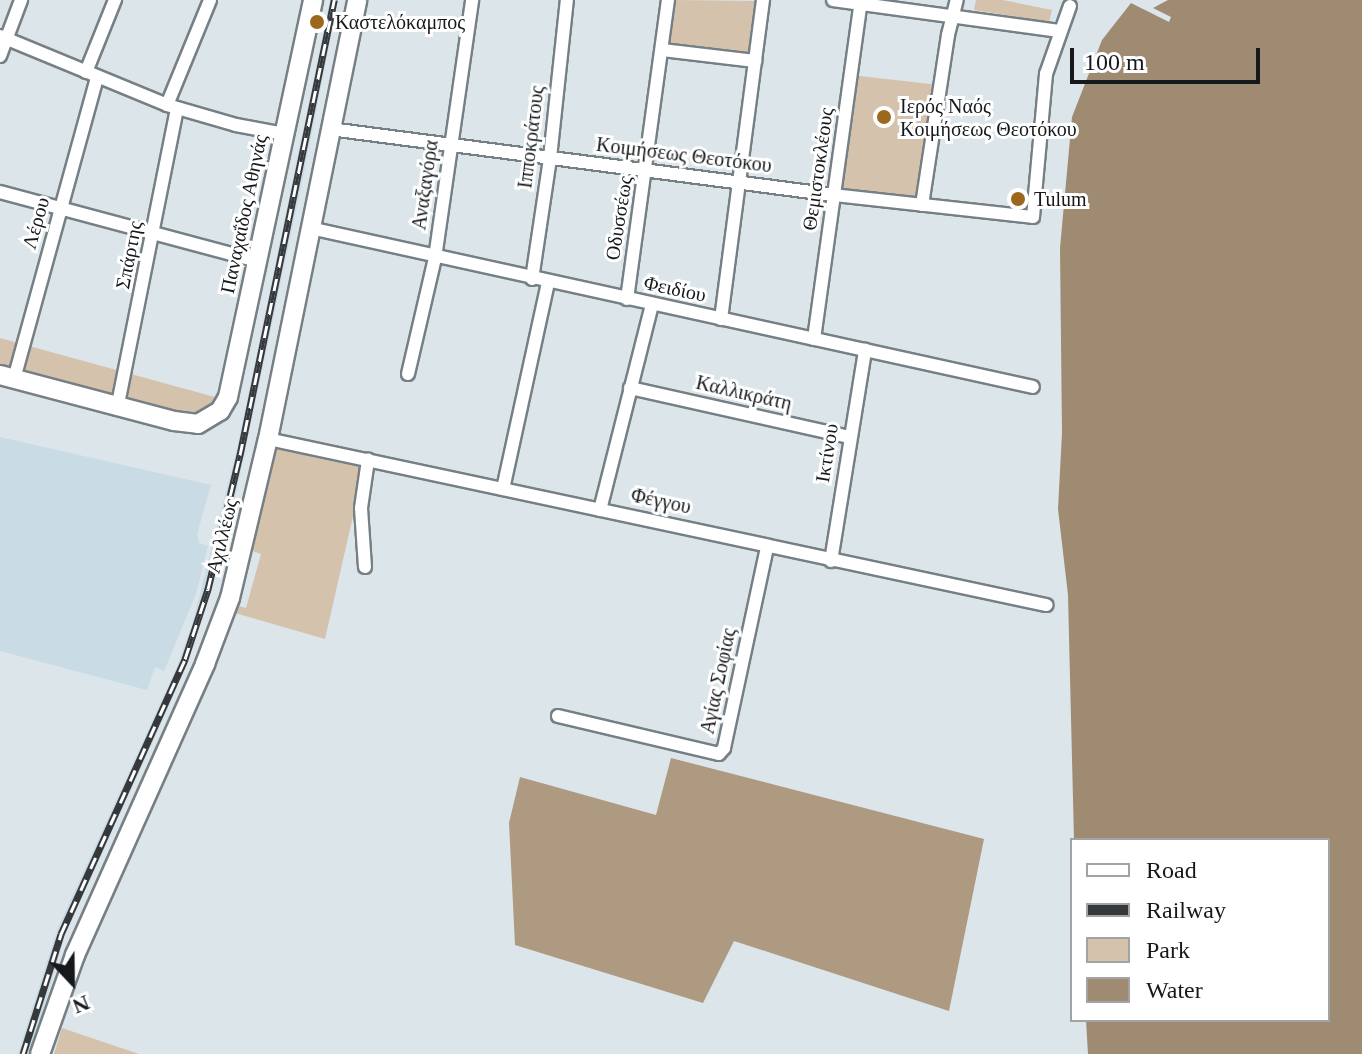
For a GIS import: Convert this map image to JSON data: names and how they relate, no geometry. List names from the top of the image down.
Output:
{
  "streets": {
    "street": [
      "Ιπποκράτους",
      "Κοιμήσεως Θεοτόκου",
      "Θεμιστοκλέους",
      "Αναξαγόρα",
      "Παναχαΐδος Αθηνάς",
      "Οδυσσέως",
      "Λέρου",
      "Σπάρτης",
      "Φειδίου",
      "Καλλικράτη",
      "Ικτίνου",
      "Φέγγου",
      "Αχιλλέως",
      "Αγίας Σοφίας"
    ]
  },
  "crossings": [
    ["Ιπποκράτους", "Κοιμήσεως Θεοτόκου"],
    ["Ιπποκράτους", "Φειδίου"],
    ["Κοιμήσεως Θεοτόκου", "Θεμιστοκλέους"],
    ["Κοιμήσεως Θεοτόκου", "Αναξαγόρα"],
    ["Κοιμήσεως Θεοτόκου", "Οδυσσέως"],
    ["Κοιμήσεως Θεοτόκου", "Αχιλλέως"],
    ["Θεμιστοκλέους", "Φειδίου"],
    ["Αναξαγόρα", "Φειδίου"],
    ["Παναχαΐδος Αθηνάς", "Σπάρτης"],
    ["Οδυσσέως", "Φειδίου"],
    ["Φειδίου", "Ικτίνου"],
    ["Φειδίου", "Αχιλλέως"],
    ["Καλλικράτη", "Ικτίνου"],
    ["Ικτίνου", "Φέγγου"],
    ["Φέγγου", "Αχιλλέως"],
    ["Φέγγου", "Αγίας Σοφίας"]
  ],
  "places": ["Καστελόκαμπος", "Ιερός Ναός Κοιμήσεως Θεοτόκου", "Tulum"],
  "legend": [
    "Road",
    "Railway",
    "Park",
    "Water"
  ],
  "scale_bar": "100 m",
  "north": "bottom"
}
